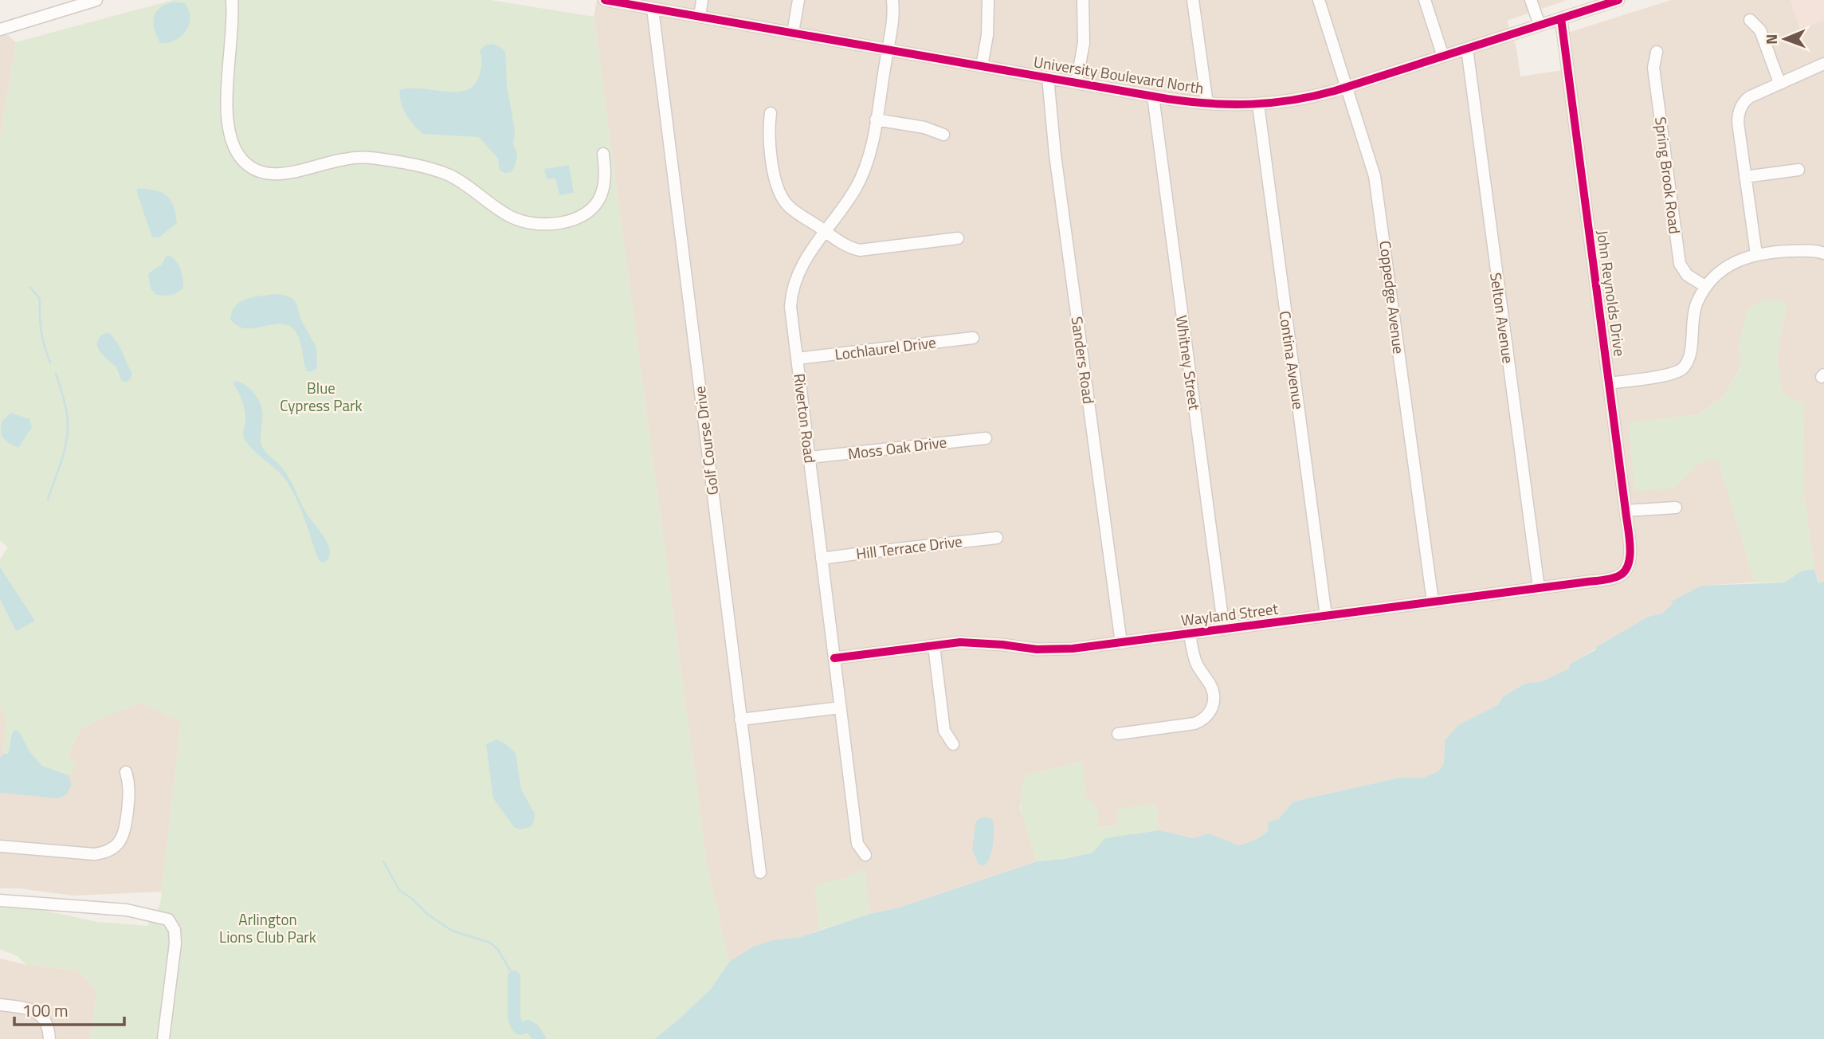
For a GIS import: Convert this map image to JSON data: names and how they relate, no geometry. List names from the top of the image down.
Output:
{
  "streets": {
    "street": [
      "University Boulevard North",
      "Spring Brook Road",
      "John Reynolds Drive",
      "Coppedge Avenue",
      "Selton Avenue",
      "Lochlaurel Drive",
      "Sanders Road",
      "Contina Avenue",
      "Whitney Street",
      "Riverton Road",
      "Golf Course Drive",
      "Moss Oak Drive",
      "Hill Terrace Drive",
      "Wayland Street"
    ]
  },
  "crossings": [
    ["University Boulevard North", "John Reynolds Drive"],
    ["University Boulevard North", "Coppedge Avenue"],
    ["University Boulevard North", "Selton Avenue"],
    ["University Boulevard North", "Sanders Road"],
    ["University Boulevard North", "Contina Avenue"],
    ["University Boulevard North", "Whitney Street"],
    ["University Boulevard North", "Riverton Road"],
    ["University Boulevard North", "Golf Course Drive"],
    ["John Reynolds Drive", "Wayland Street"],
    ["Coppedge Avenue", "Wayland Street"],
    ["Selton Avenue", "Wayland Street"],
    ["Lochlaurel Drive", "Riverton Road"],
    ["Sanders Road", "Wayland Street"],
    ["Contina Avenue", "Wayland Street"],
    ["Whitney Street", "Wayland Street"],
    ["Riverton Road", "Moss Oak Drive"],
    ["Riverton Road", "Hill Terrace Drive"],
    ["Riverton Road", "Wayland Street"]
  ],
  "parks": ["Blue Cypress Park", "Arlington Lions Club Park"],
  "scale_bar": "100 m",
  "north": "left"
}
